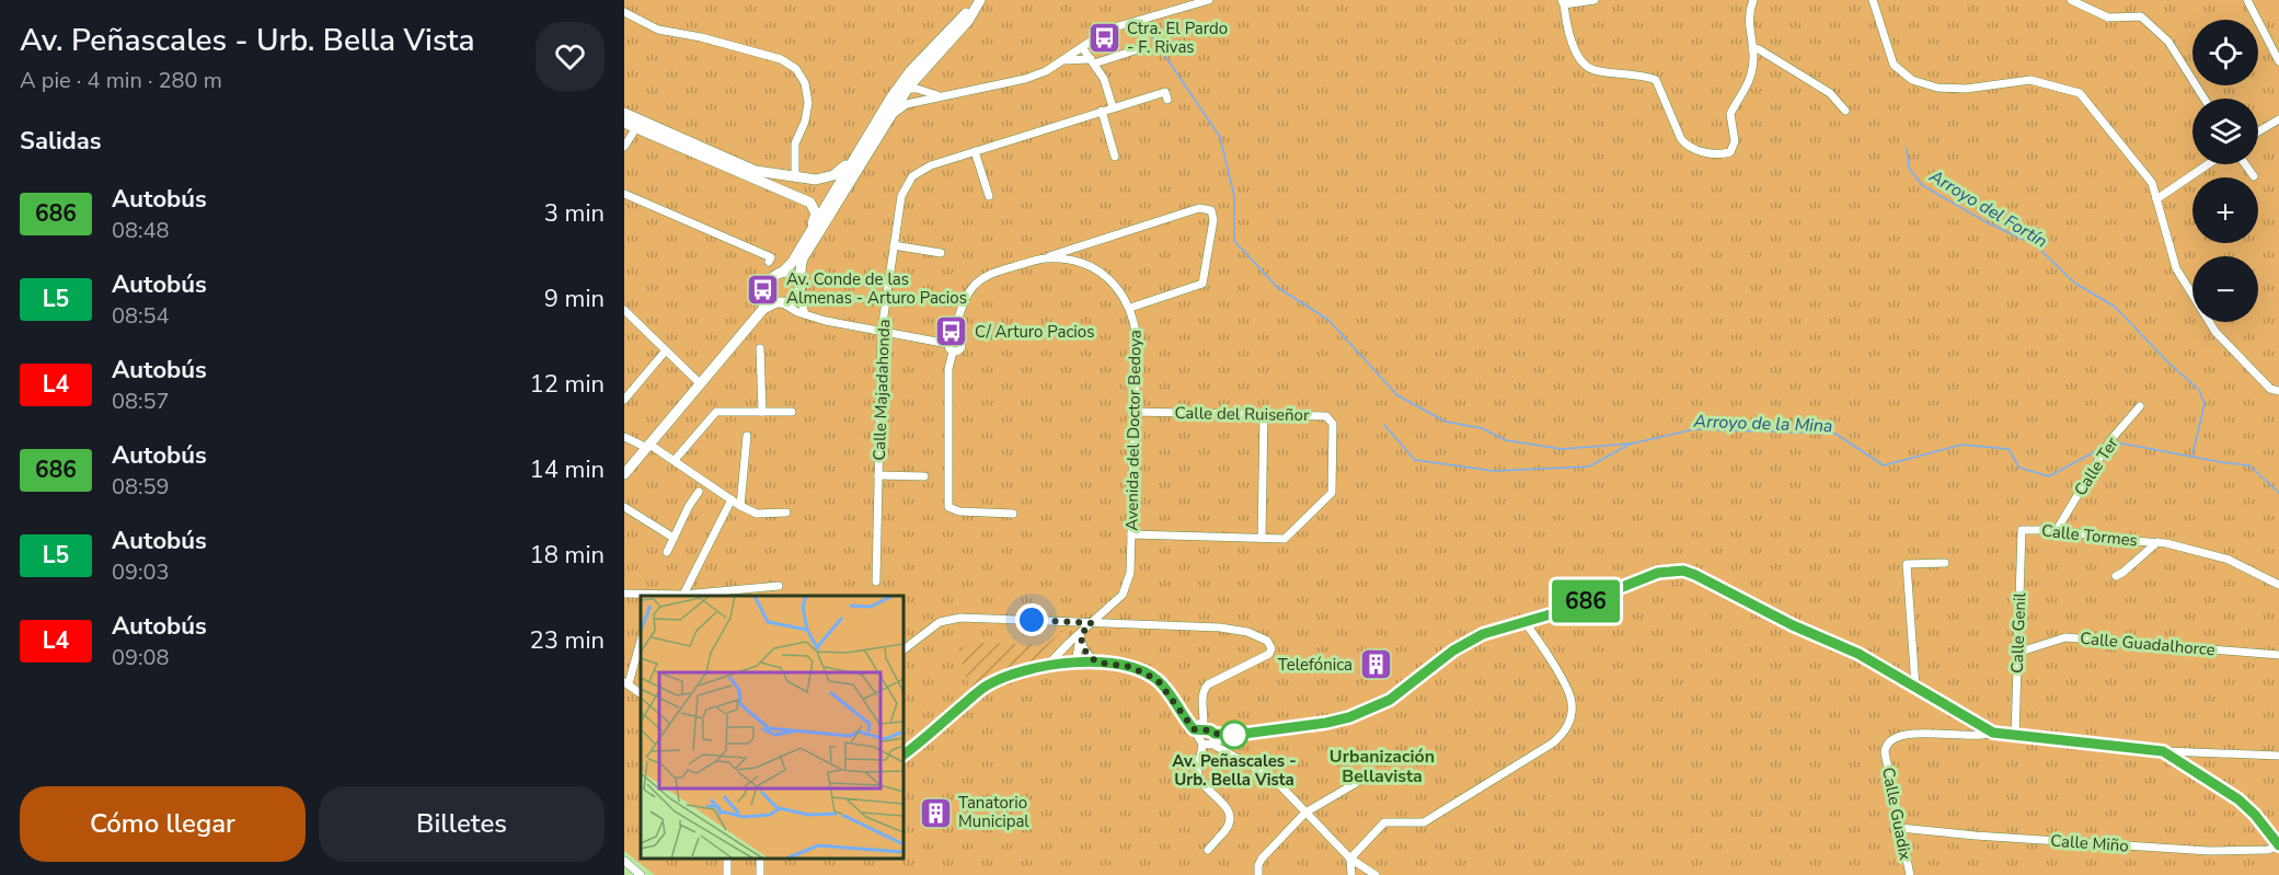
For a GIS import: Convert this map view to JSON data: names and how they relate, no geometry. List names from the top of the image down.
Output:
{
  "streets": {
    "street": [
      "Calle Majadahonda",
      "Calle del Ruiseñor",
      "Avenida del Doctor Bedoya",
      "Calle Ter",
      "Calle Tormes",
      "Calle Genil",
      "Calle Guadalhorce",
      "Calle Guadix",
      "Calle Miño"
    ]
  },
  "crossings": [
    ["Calle del Ruiseñor", "Avenida del Doctor Bedoya"],
    ["Calle Ter", "Calle Tormes"],
    ["Calle Tormes", "Calle Genil"],
    ["Calle Genil", "Calle Guadalhorce"],
    ["Calle Guadix", "Calle Miño"]
  ],
  "districts": ["Urbanización Bellavista"],
  "water": ["Arroyo del Fortín", "Arroyo de la Mina"],
  "places": {
    "bus stop": ["Ctra. El Pardo - F. Rivas", "Av. Conde de las Almenas - Arturo Pacios", "C/ Arturo Pacios"],
    "building": ["Telefónica", "Tanatorio Municipal"],
    "other": ["Av. Peñascales - Urb. Bella Vista"]
  },
  "lines": ["bus line 686"],
  "page": {
    "heading": [
      ["Av. Peñascales - Urb. Bella Vista", "A pie · 4 min · 280 m"],
      "Salidas"
    ],
    "on_map": "686",
    "map_buttons": ["+", "−"],
    "list": [
      {
        "mark": "686",
        "name": "Autobús",
        "note": "08:48",
        "value": "3 min"
      },
      {
        "mark": "L5",
        "name": "Autobús",
        "note": "08:54",
        "value": "9 min"
      },
      {
        "mark": "L4",
        "name": "Autobús",
        "note": "08:57",
        "value": "12 min"
      },
      {
        "mark": "686",
        "name": "Autobús",
        "note": "08:59",
        "value": "14 min"
      },
      {
        "mark": "L5",
        "name": "Autobús",
        "note": "09:03",
        "value": "18 min"
      },
      {
        "mark": "L4",
        "name": "Autobús",
        "note": "09:08",
        "value": "23 min"
      }
    ],
    "buttons": ["Cómo llegar", "Billetes"]
  }
}
